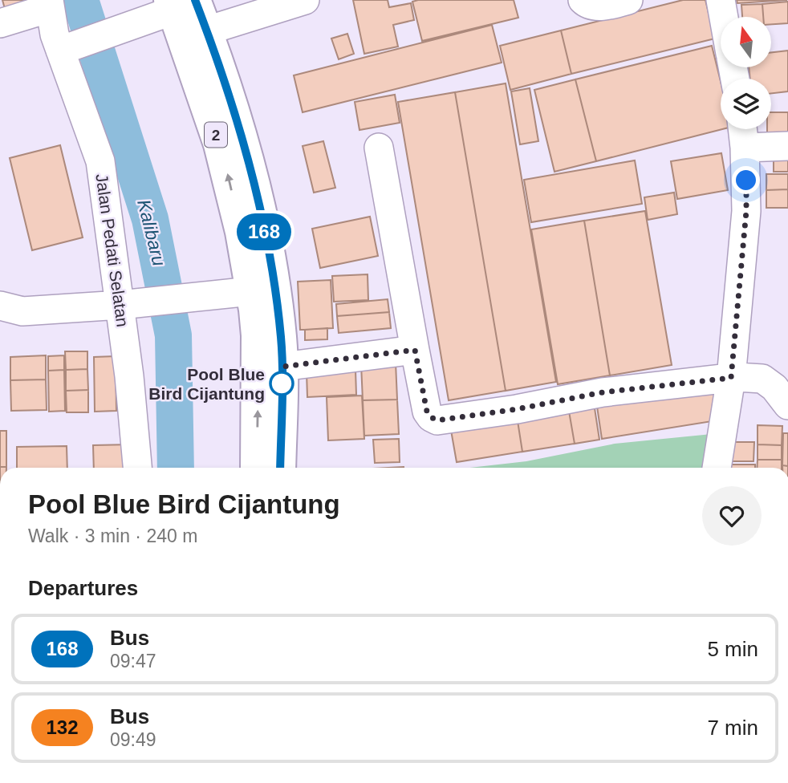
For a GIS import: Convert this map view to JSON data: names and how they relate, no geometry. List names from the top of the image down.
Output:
{
  "streets": {
    "highway": ["2"],
    "street": ["Jalan Pedati Selatan"]
  },
  "water": ["Kalibaru"],
  "places": ["Pool Blue Bird Cijantung"],
  "lines": ["bus line 168"],
  "north": "top",
  "page": {
    "on_map": "168",
    "heading": [
      ["Pool Blue Bird Cijantung", "Walk · 3 min · 240 m"],
      "Departures"
    ],
    "list": [
      {
        "mark": "168",
        "name": "Bus",
        "note": "09:47",
        "value": "5 min"
      },
      {
        "mark": "132",
        "name": "Bus",
        "note": "09:49",
        "value": "7 min"
      }
    ]
  }
}
